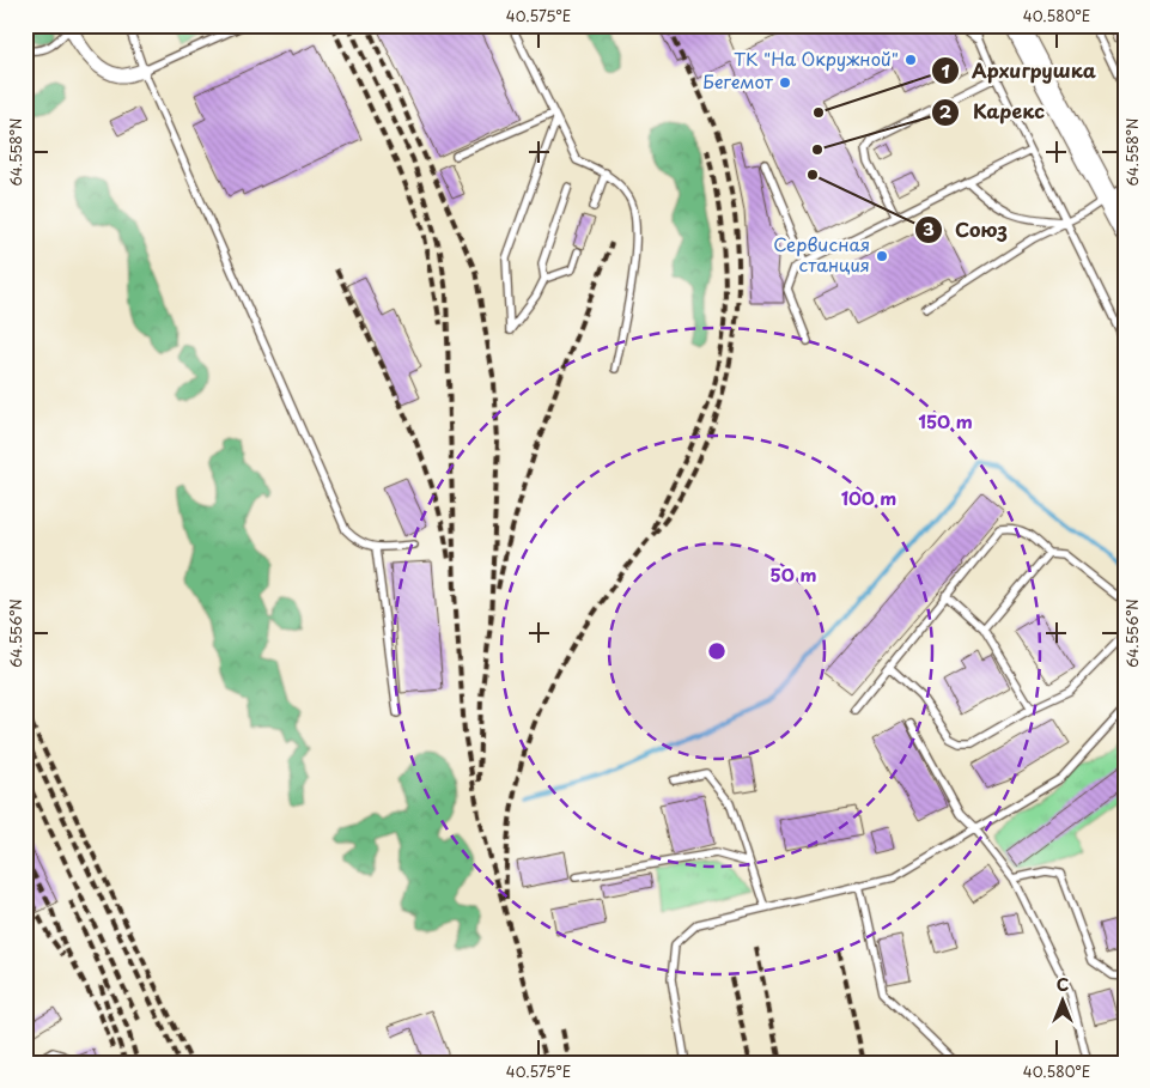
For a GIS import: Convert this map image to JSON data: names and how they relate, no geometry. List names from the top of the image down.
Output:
{
  "places": [
    "ТК \"На Окружной\"",
    "Бегемот",
    "Архигрушка",
    "Карекс",
    "Союз",
    "Сервисная станция"
  ],
  "north": "top",
  "coordinates": [
    "40.575°E",
    "40.580°E",
    "64.558°N",
    "64.556°N"
  ],
  "rings": ["150 m", "100 m", "50 m"]
}
